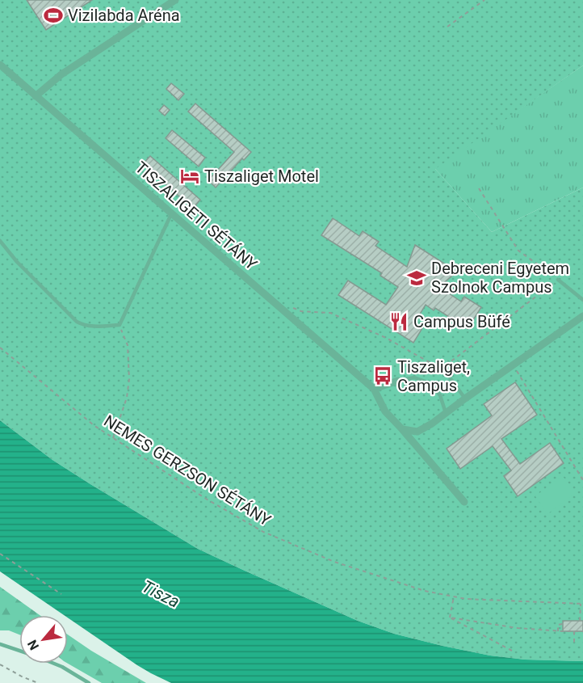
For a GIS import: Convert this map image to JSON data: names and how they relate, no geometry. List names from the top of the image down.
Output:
{
  "streets": {
    "street": ["TISZALIGETI SÉTÁNY"],
    "path": ["NEMES GERZSON SÉTÁNY"]
  },
  "water": ["Tisza"],
  "places": {
    "sports": ["Vizilabda Aréna"],
    "hotel": ["Tiszaliget Motel"],
    "school or university": ["Debreceni Egyetem Szolnok Campus"],
    "restaurant": ["Campus Büfé"],
    "bus stop": ["Tiszaliget, Campus"]
  },
  "north": "bottom left"
}
